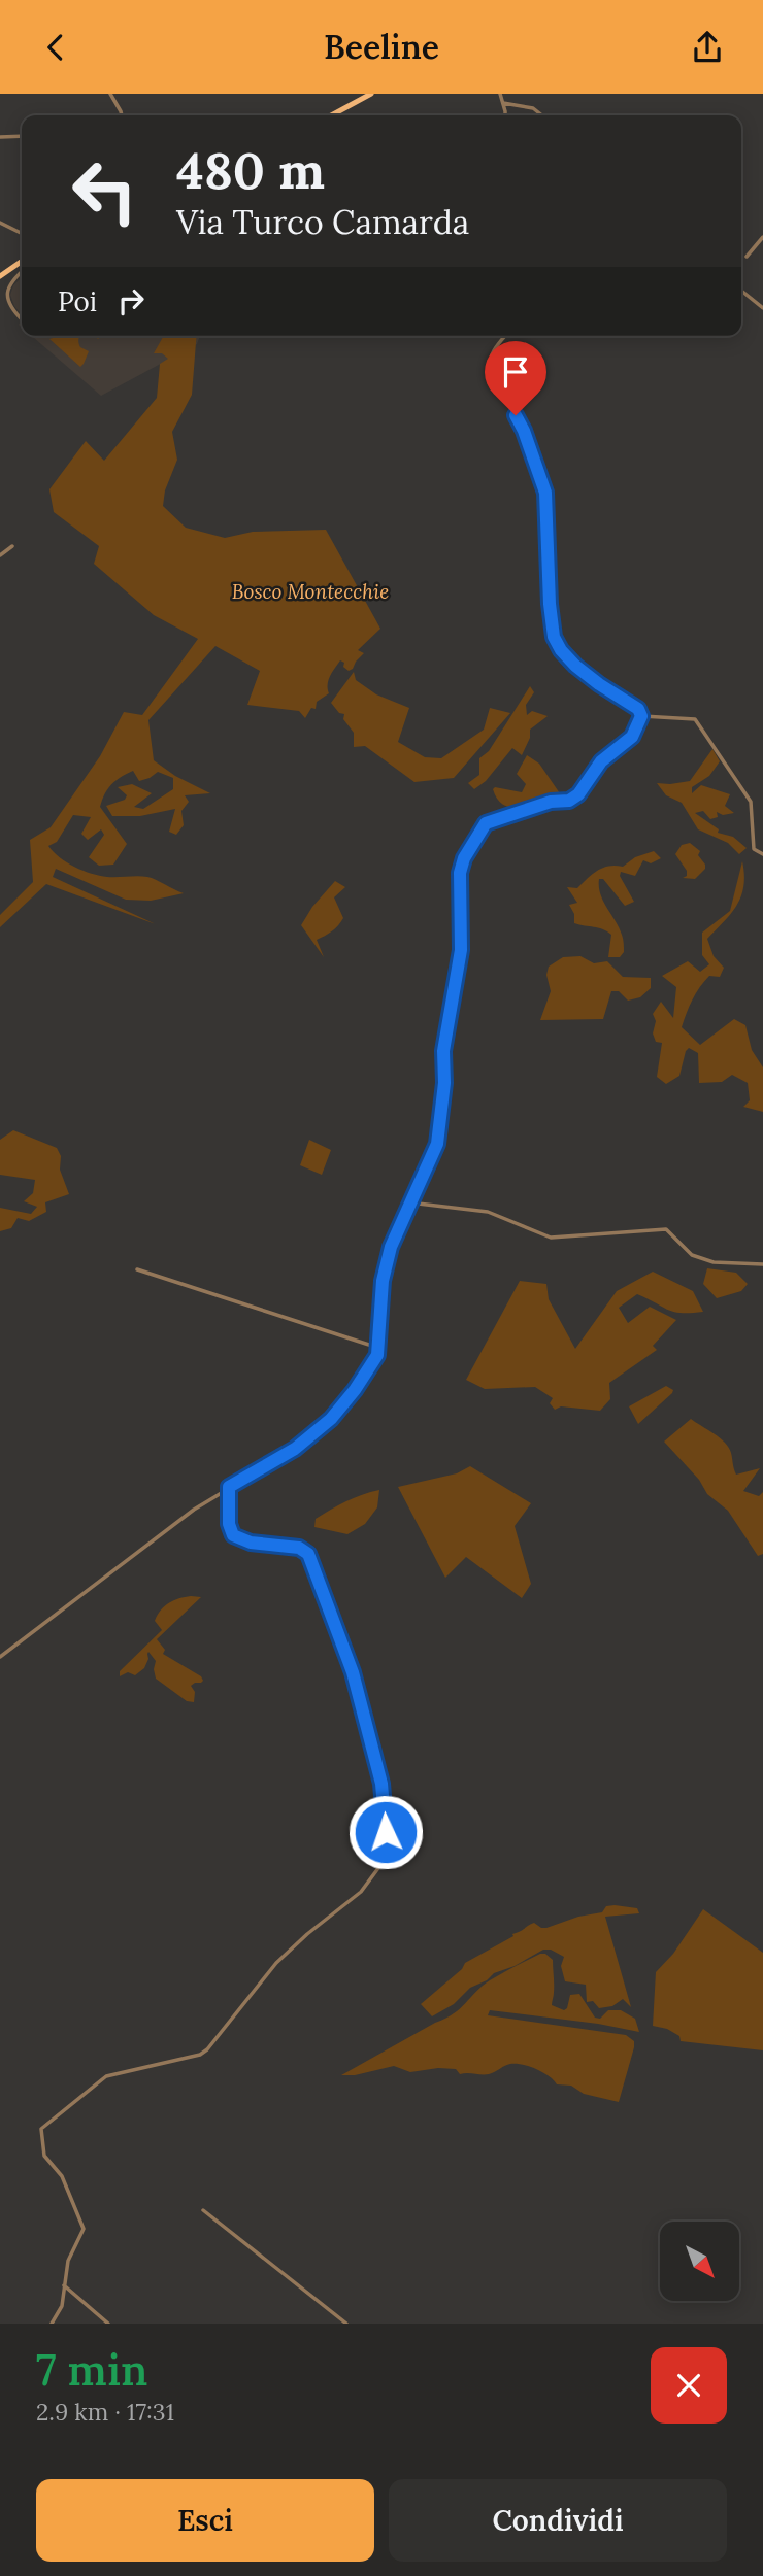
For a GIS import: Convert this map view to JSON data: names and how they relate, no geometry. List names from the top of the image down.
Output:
{
  "parks": ["Bosco Montecchie"],
  "north": "bottom right",
  "page": {
    "header": "Beeline",
    "turn": ["480 m", "Via Turco Camarda"],
    "then": "Poi",
    "heading": ["7 min", "2.9 km · 17:31"],
    "buttons": ["Esci", "Condividi"]
  }
}
